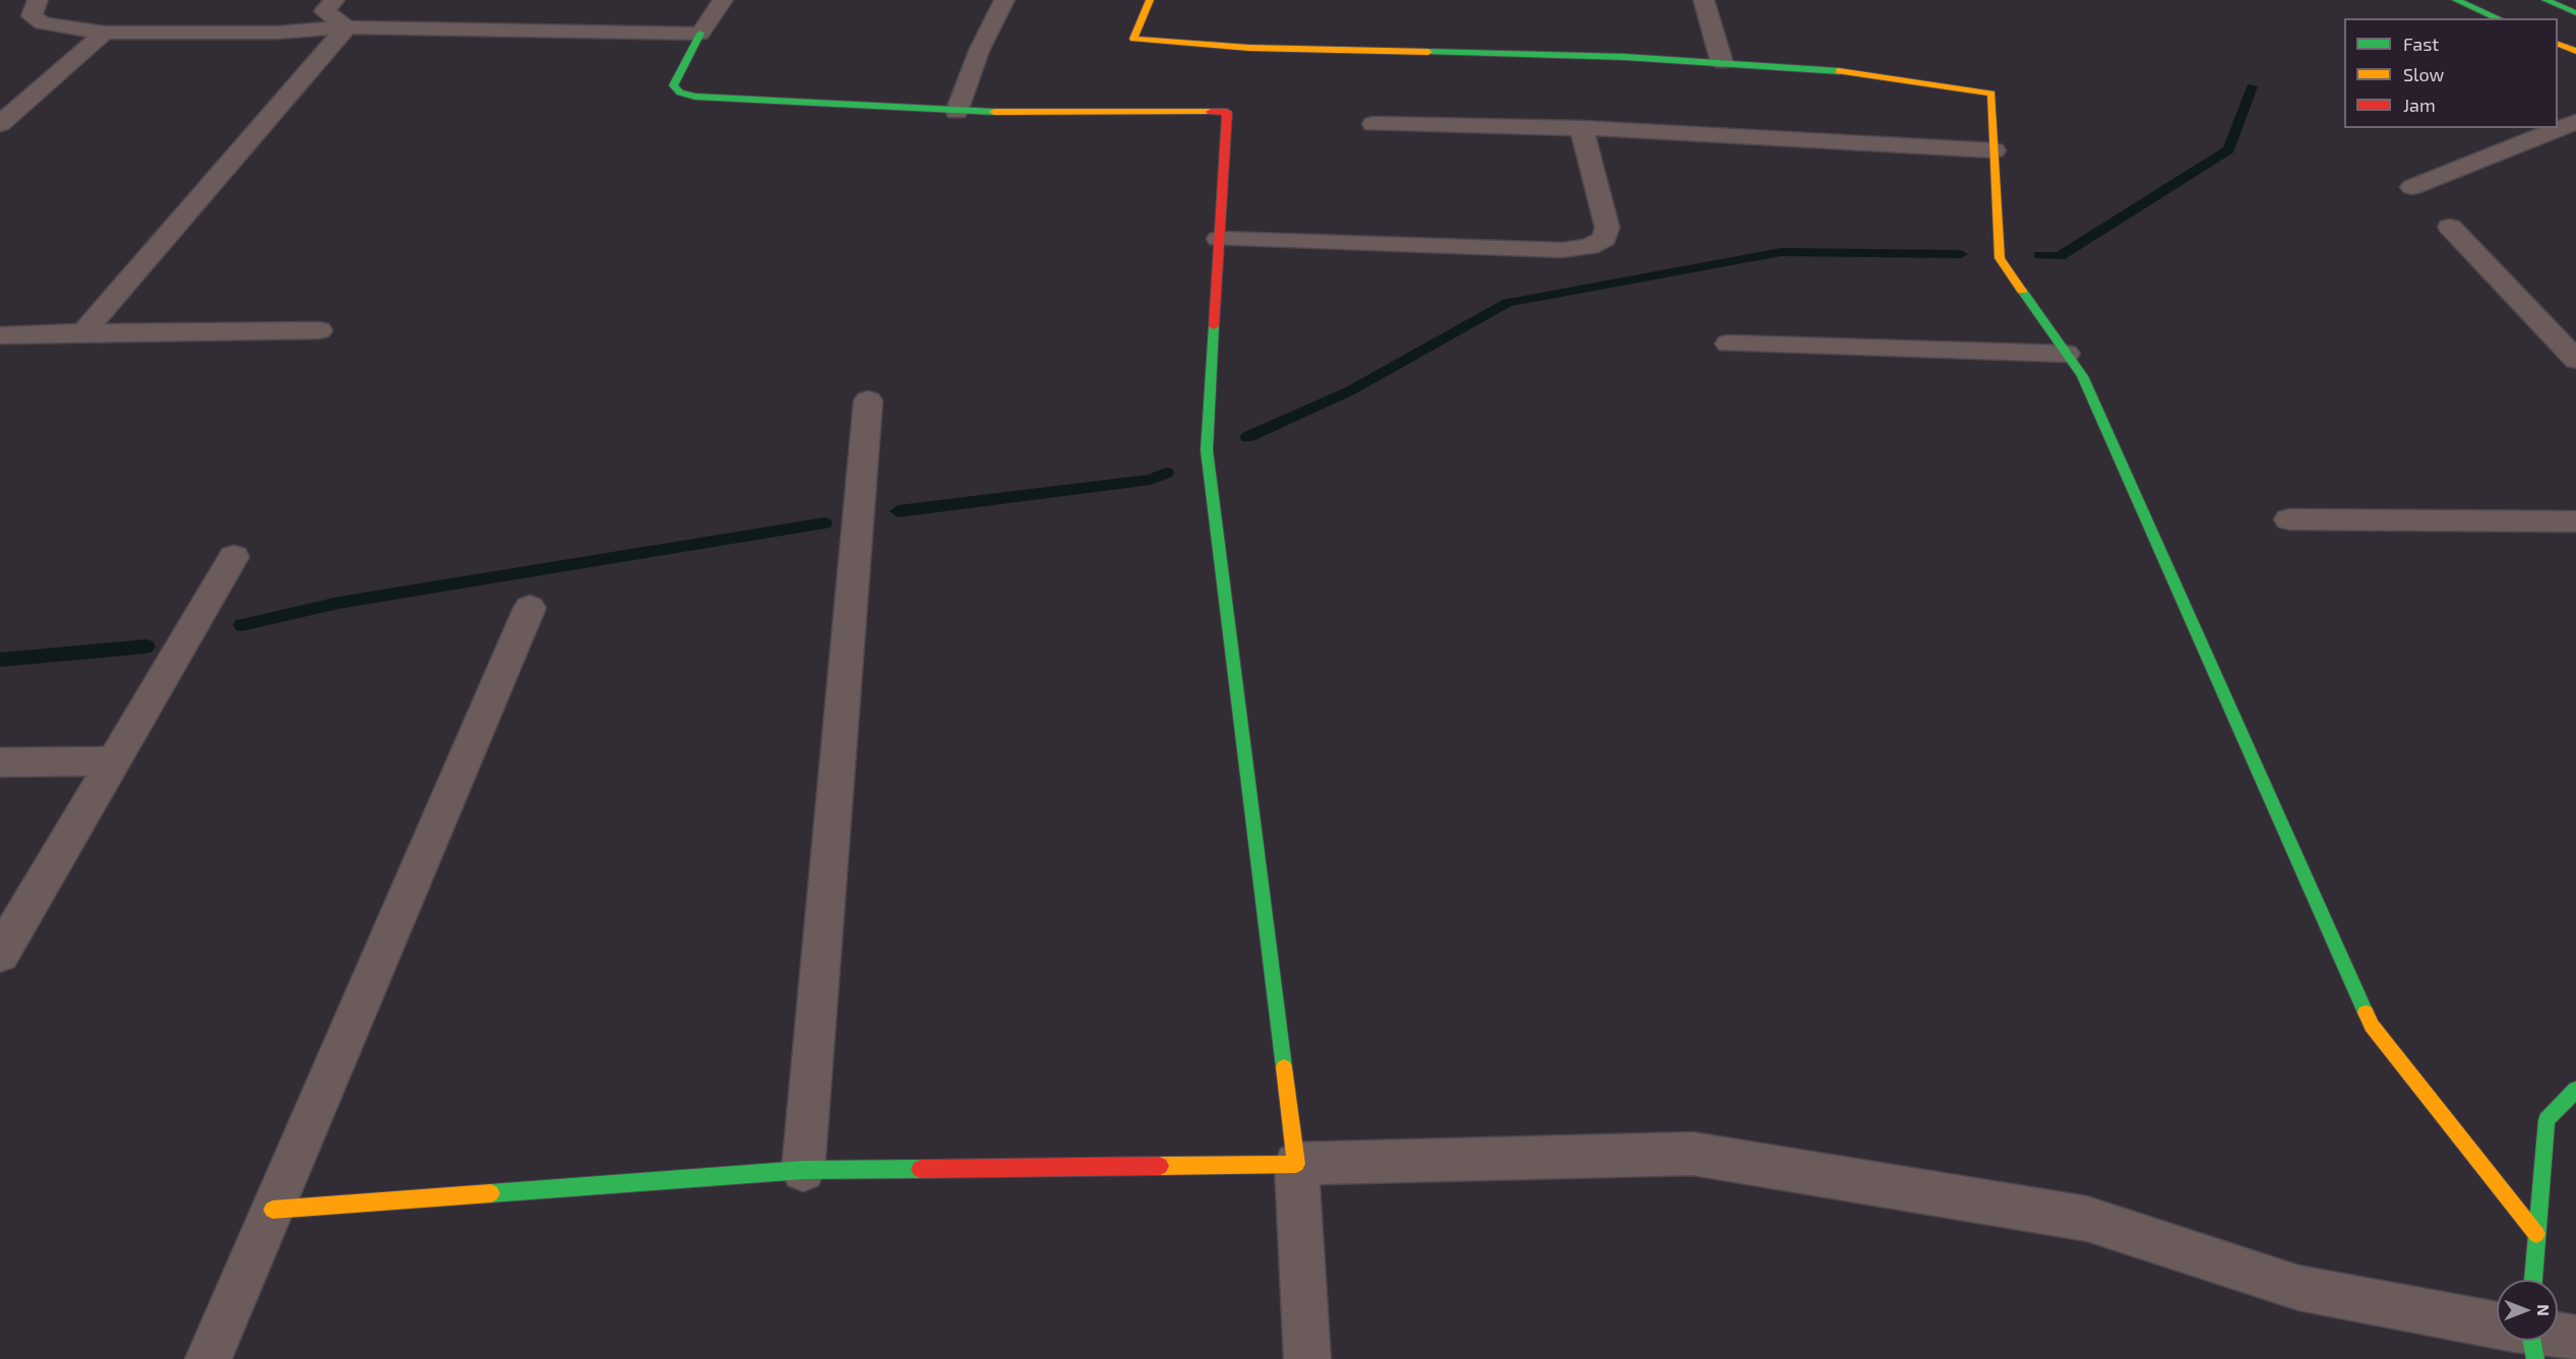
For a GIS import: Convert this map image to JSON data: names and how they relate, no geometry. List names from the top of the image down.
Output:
{
  "legend": ["Fast", "Slow", "Jam"],
  "north": "right"
}
